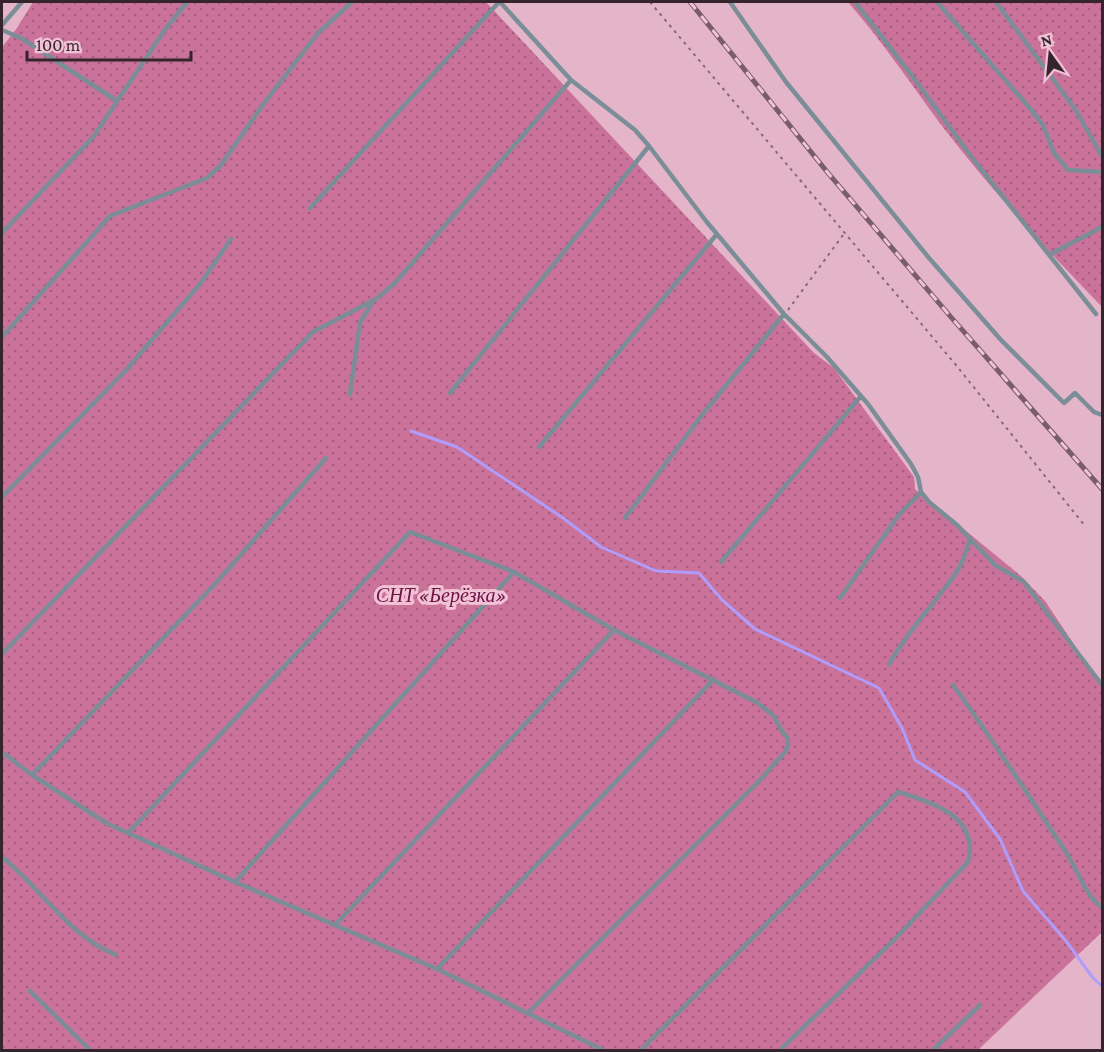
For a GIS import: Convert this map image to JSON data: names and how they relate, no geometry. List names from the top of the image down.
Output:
{
  "parks": ["СНТ «Берёзка»"],
  "scale_bar": "100 m",
  "north": "top"
}
